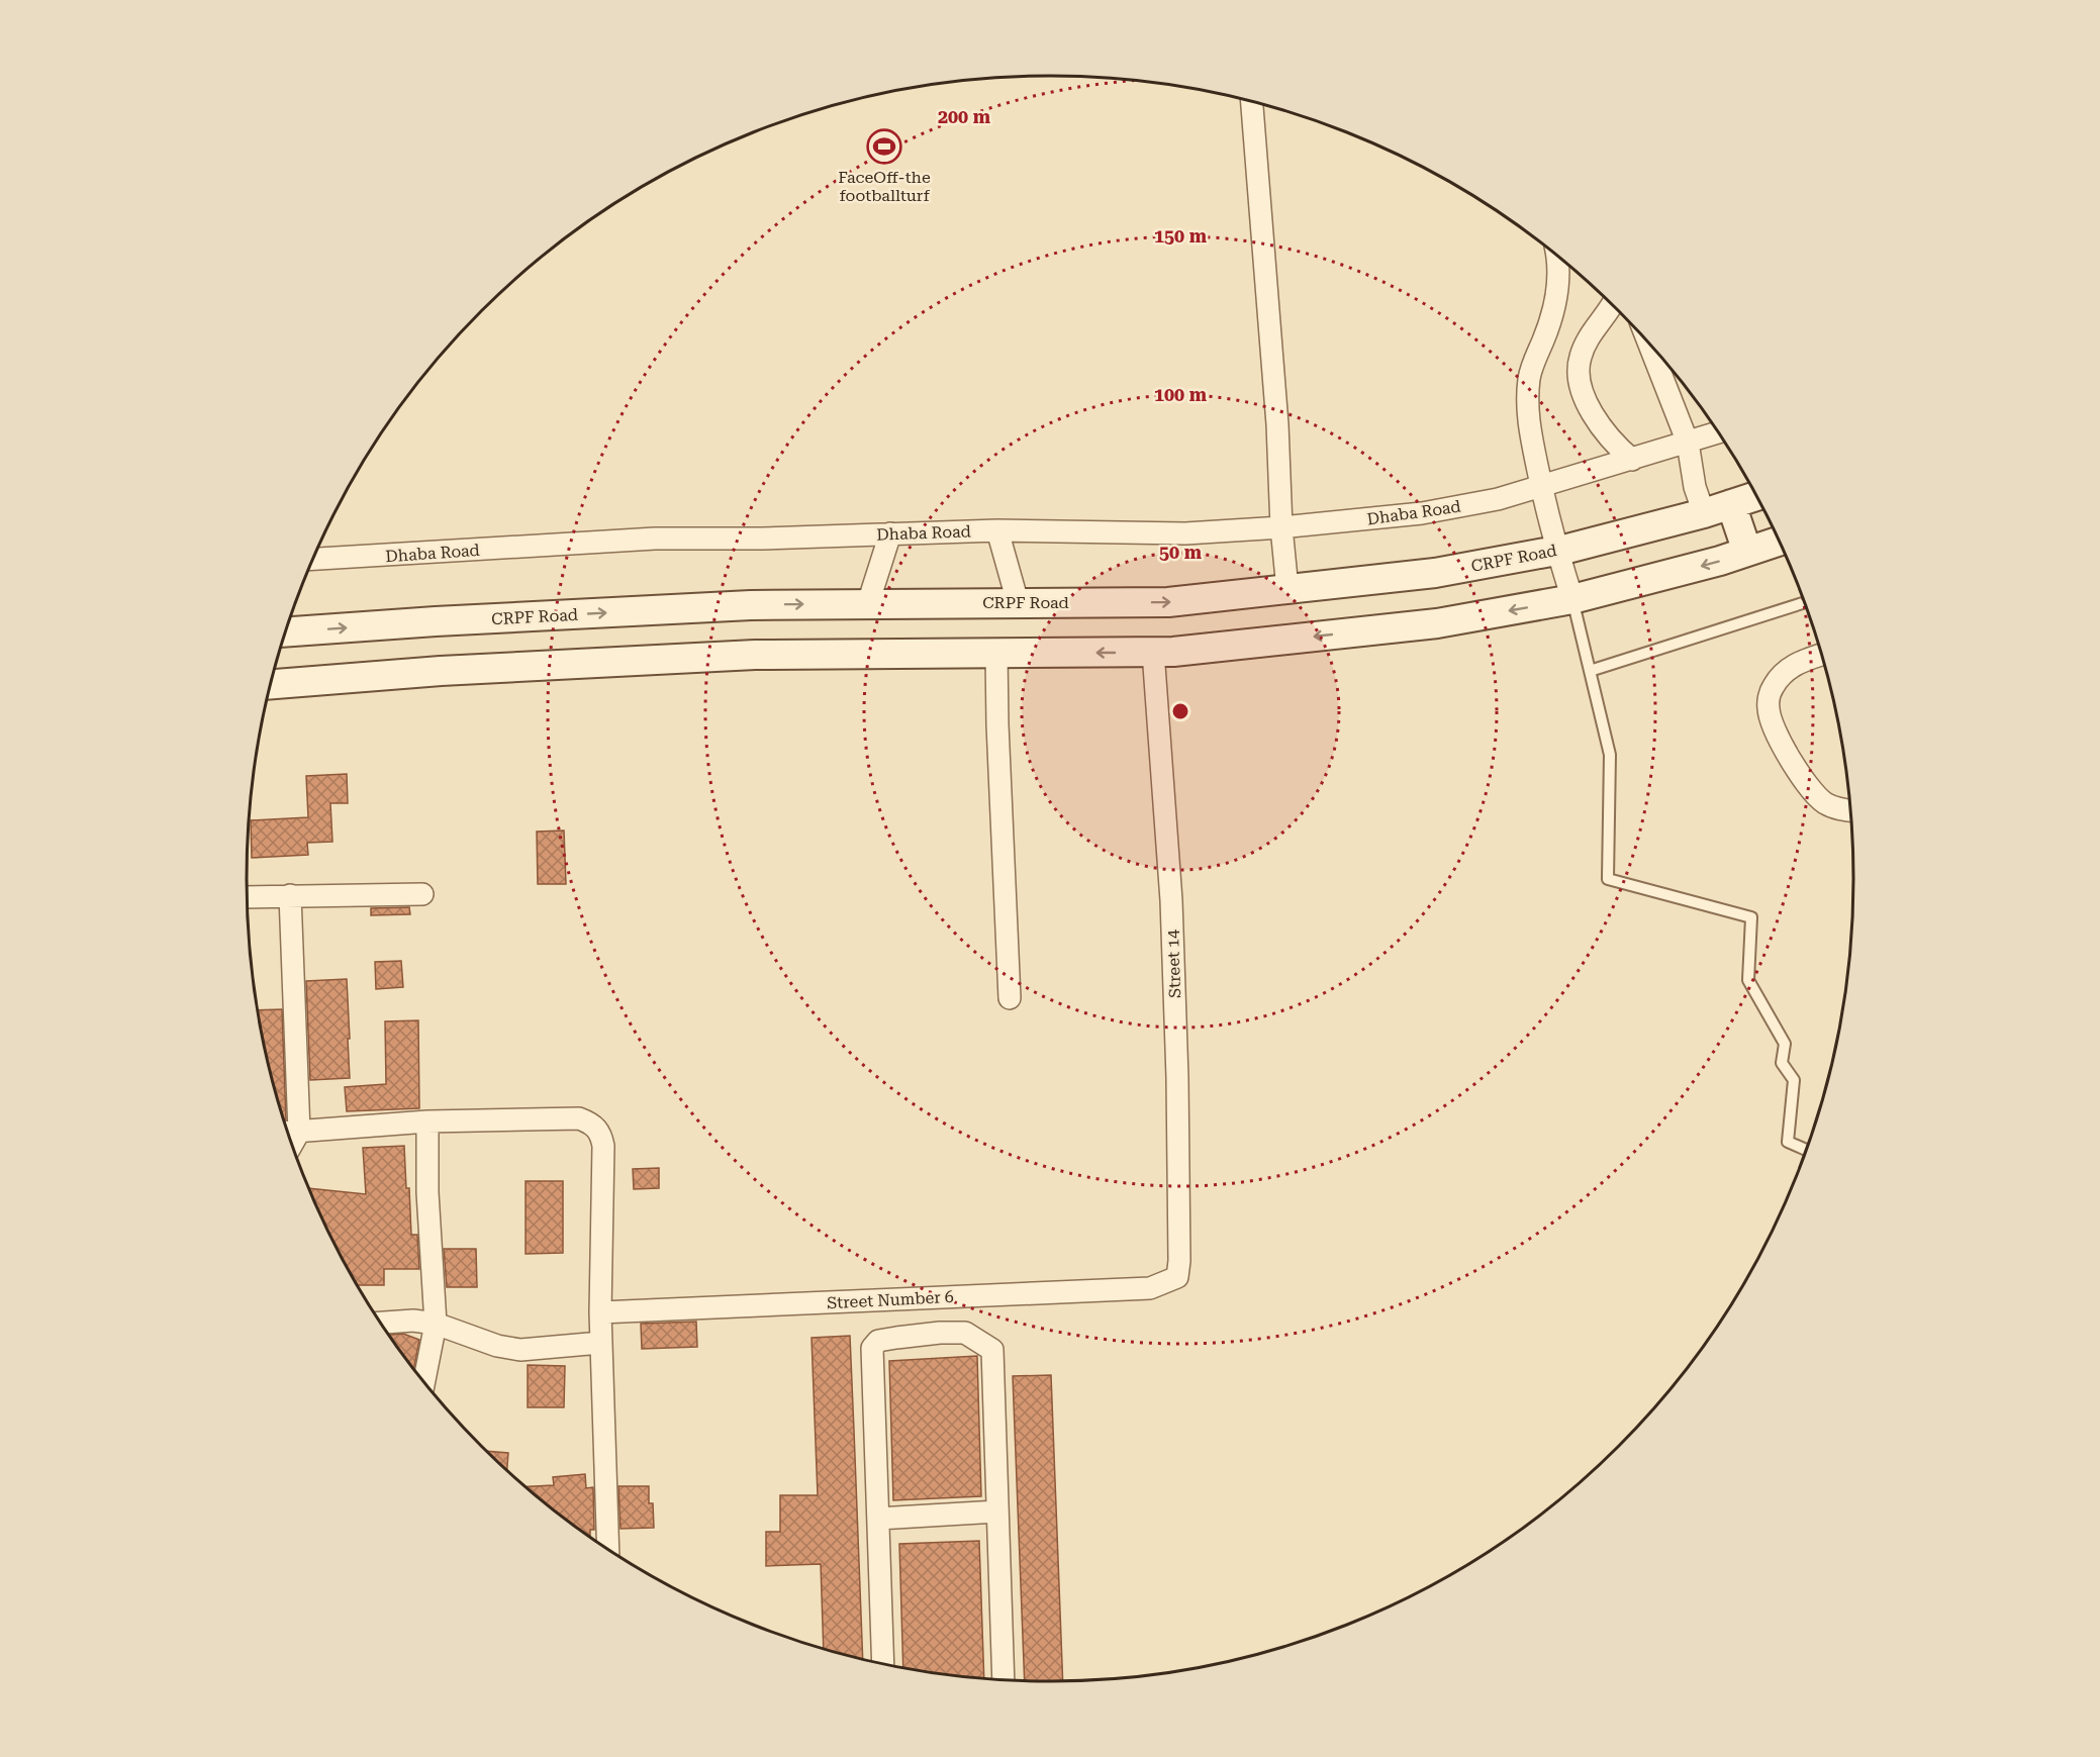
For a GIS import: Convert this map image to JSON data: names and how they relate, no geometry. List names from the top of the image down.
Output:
{
  "streets": {
    "street": [
      "Dhaba Road",
      "CRPF Road",
      "Street 14",
      "Street Number 6"
    ]
  },
  "crossings": [
    ["Street 14", "Street Number 6"]
  ],
  "places": {
    "sports": ["FaceOff-the footballturf"]
  },
  "rings": [
    "200 m",
    "150 m",
    "100 m",
    "50 m"
  ]
}
